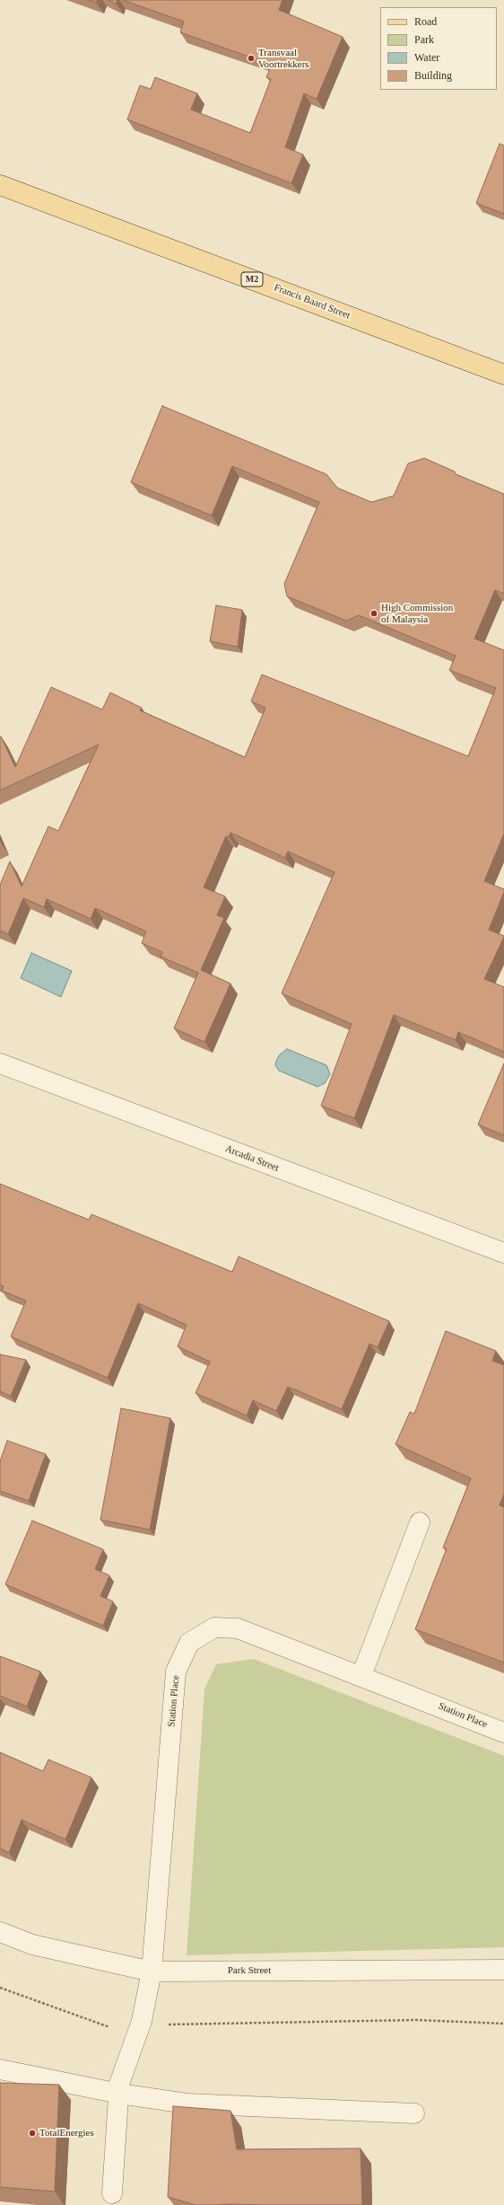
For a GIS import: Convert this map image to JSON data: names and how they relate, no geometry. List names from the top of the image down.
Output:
{
  "streets": {
    "main road": ["M2", "Francis Baard Street"],
    "street": ["Arcadia Street", "Station Place", "Park Street"]
  },
  "crossings": [
    ["Station Place", "Park Street"]
  ],
  "places": ["Transvaal Voortrekkers", "High Commission of Malaysia", "TotalEnergies"],
  "legend": [
    "Road",
    "Park",
    "Water",
    "Building"
  ]
}
